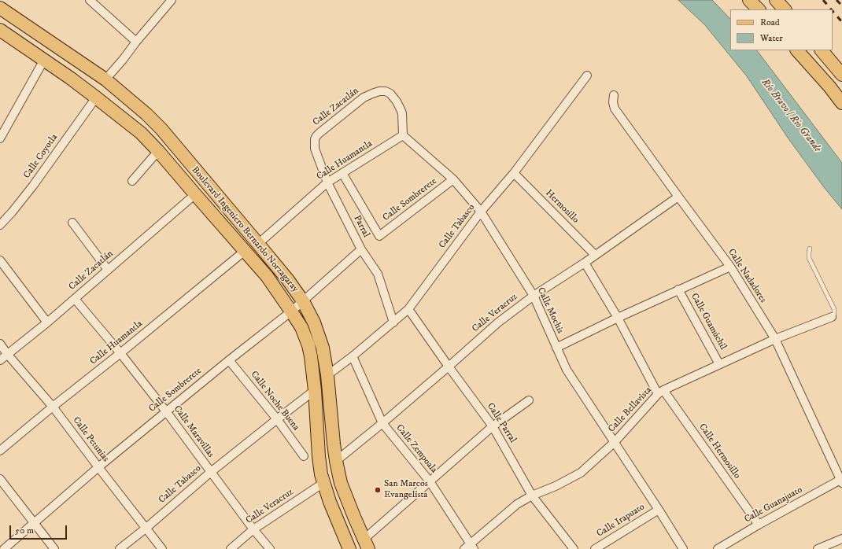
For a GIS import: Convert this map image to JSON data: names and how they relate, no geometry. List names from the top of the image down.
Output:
{
  "streets": {
    "main road": ["Boulevard Ingeniero Bernardo Norzagaray"],
    "street": [
      "Calle Zacatlán",
      "Calle Coyotla",
      "Calle Huamantla",
      "Calle Sombrerete",
      "Hermosillo",
      "Parral",
      "Calle Tabasco",
      "Calle Nadadores",
      "Calle Mochis",
      "Calle Veracruz",
      "Calle Guamúchil",
      "Calle Noche Buena",
      "Calle Bellavista",
      "Calle Parral",
      "Calle Maravillas",
      "Calle Petunias",
      "Calle Zempoala",
      "Calle Hermosillo",
      "Calle Guanajuato",
      "Calle Irapuato"
    ]
  },
  "crossings": [
    ["Calle Zacatlán", "Calle Huamantla"],
    ["Calle Zacatlán", "Parral"],
    ["Calle Zacatlán", "Boulevard Ingeniero Bernardo Norzagaray"],
    ["Calle Zacatlán", "Calle Mochis"],
    ["Calle Zacatlán", "Calle Maravillas"],
    ["Calle Zacatlán", "Calle Petunias"],
    ["Calle Coyotla", "Boulevard Ingeniero Bernardo Norzagaray"],
    ["Calle Huamantla", "Calle Sombrerete"],
    ["Calle Huamantla", "Parral"],
    ["Calle Huamantla", "Boulevard Ingeniero Bernardo Norzagaray"],
    ["Calle Huamantla", "Calle Mochis"],
    ["Calle Huamantla", "Calle Maravillas"],
    ["Calle Huamantla", "Calle Petunias"],
    ["Calle Sombrerete", "Parral"],
    ["Calle Sombrerete", "Boulevard Ingeniero Bernardo Norzagaray"],
    ["Calle Sombrerete", "Calle Mochis"],
    ["Calle Sombrerete", "Calle Noche Buena"],
    ["Calle Sombrerete", "Calle Maravillas"],
    ["Calle Sombrerete", "Calle Petunias"],
    ["Hermosillo", "Calle Tabasco"],
    ["Hermosillo", "Calle Veracruz"],
    ["Parral", "Calle Tabasco"],
    ["Calle Tabasco", "Boulevard Ingeniero Bernardo Norzagaray"],
    ["Calle Tabasco", "Calle Mochis"],
    ["Calle Tabasco", "Calle Noche Buena"],
    ["Calle Tabasco", "Calle Parral"],
    ["Calle Tabasco", "Calle Maravillas"],
    ["Calle Tabasco", "Calle Petunias"],
    ["Calle Tabasco", "Calle Zempoala"],
    ["Boulevard Ingeniero Bernardo Norzagaray", "Calle Veracruz"],
    ["Calle Nadadores", "Calle Veracruz"],
    ["Calle Nadadores", "Calle Bellavista"],
    ["Calle Nadadores", "Calle Guanajuato"],
    ["Calle Mochis", "Calle Veracruz"],
    ["Calle Mochis", "Calle Bellavista"],
    ["Calle Mochis", "Calle Irapuato"],
    ["Calle Veracruz", "Calle Parral"],
    ["Calle Veracruz", "Calle Maravillas"],
    ["Calle Veracruz", "Calle Zempoala"],
    ["Calle Veracruz", "Calle Hermosillo"],
    ["Calle Guamúchil", "Calle Bellavista"],
    ["Calle Bellavista", "Calle Parral"],
    ["Calle Bellavista", "Calle Zempoala"],
    ["Calle Bellavista", "Calle Hermosillo"],
    ["Calle Hermosillo", "Calle Guanajuato"]
  ],
  "water": ["Río Bravo / Rio Grande"],
  "places": ["San Marcos Evangelista"],
  "legend": ["Road", "Water"],
  "scale_bar": "50 m"
}
